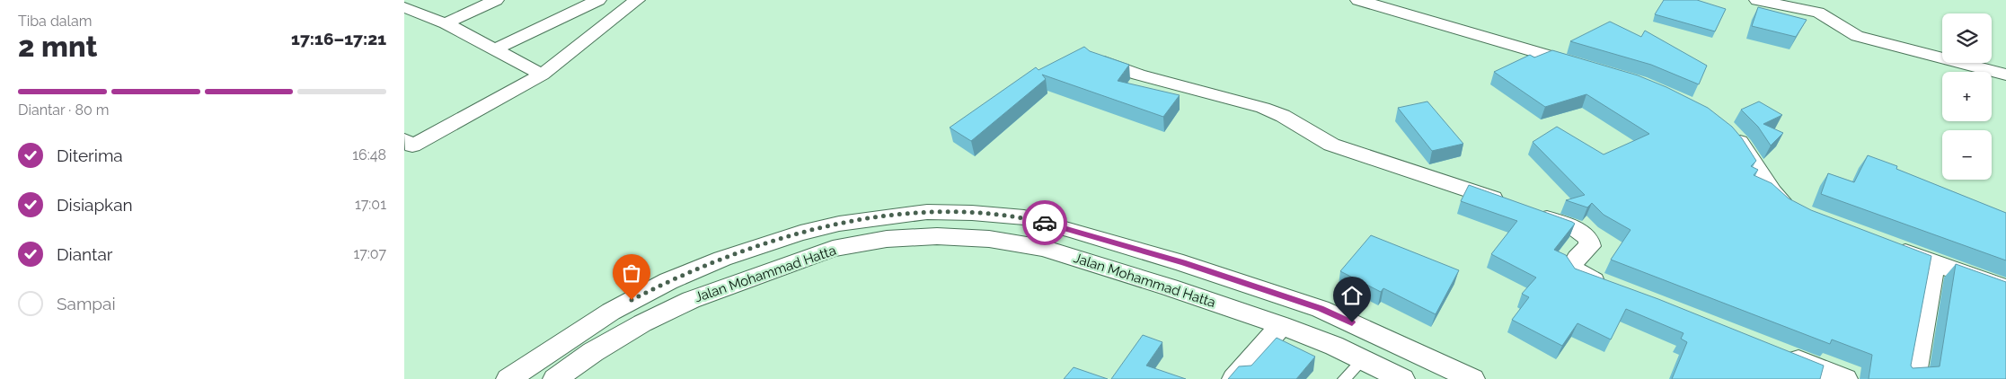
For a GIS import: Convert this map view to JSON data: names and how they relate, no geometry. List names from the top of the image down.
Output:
{
  "streets": {
    "street": ["Jalan Mohammad Hatta"]
  },
  "page": {
    "heading": ["2 mnt", "Tiba dalam", "17:16–17:21"],
    "map_buttons": ["+", "−"],
    "bar": "Diantar · 80 m",
    "list": [
      ["Diterima", "16:48"],
      ["Disiapkan", "17:01"],
      ["Diantar", "17:07"],
      "Sampai"
    ]
  }
}
